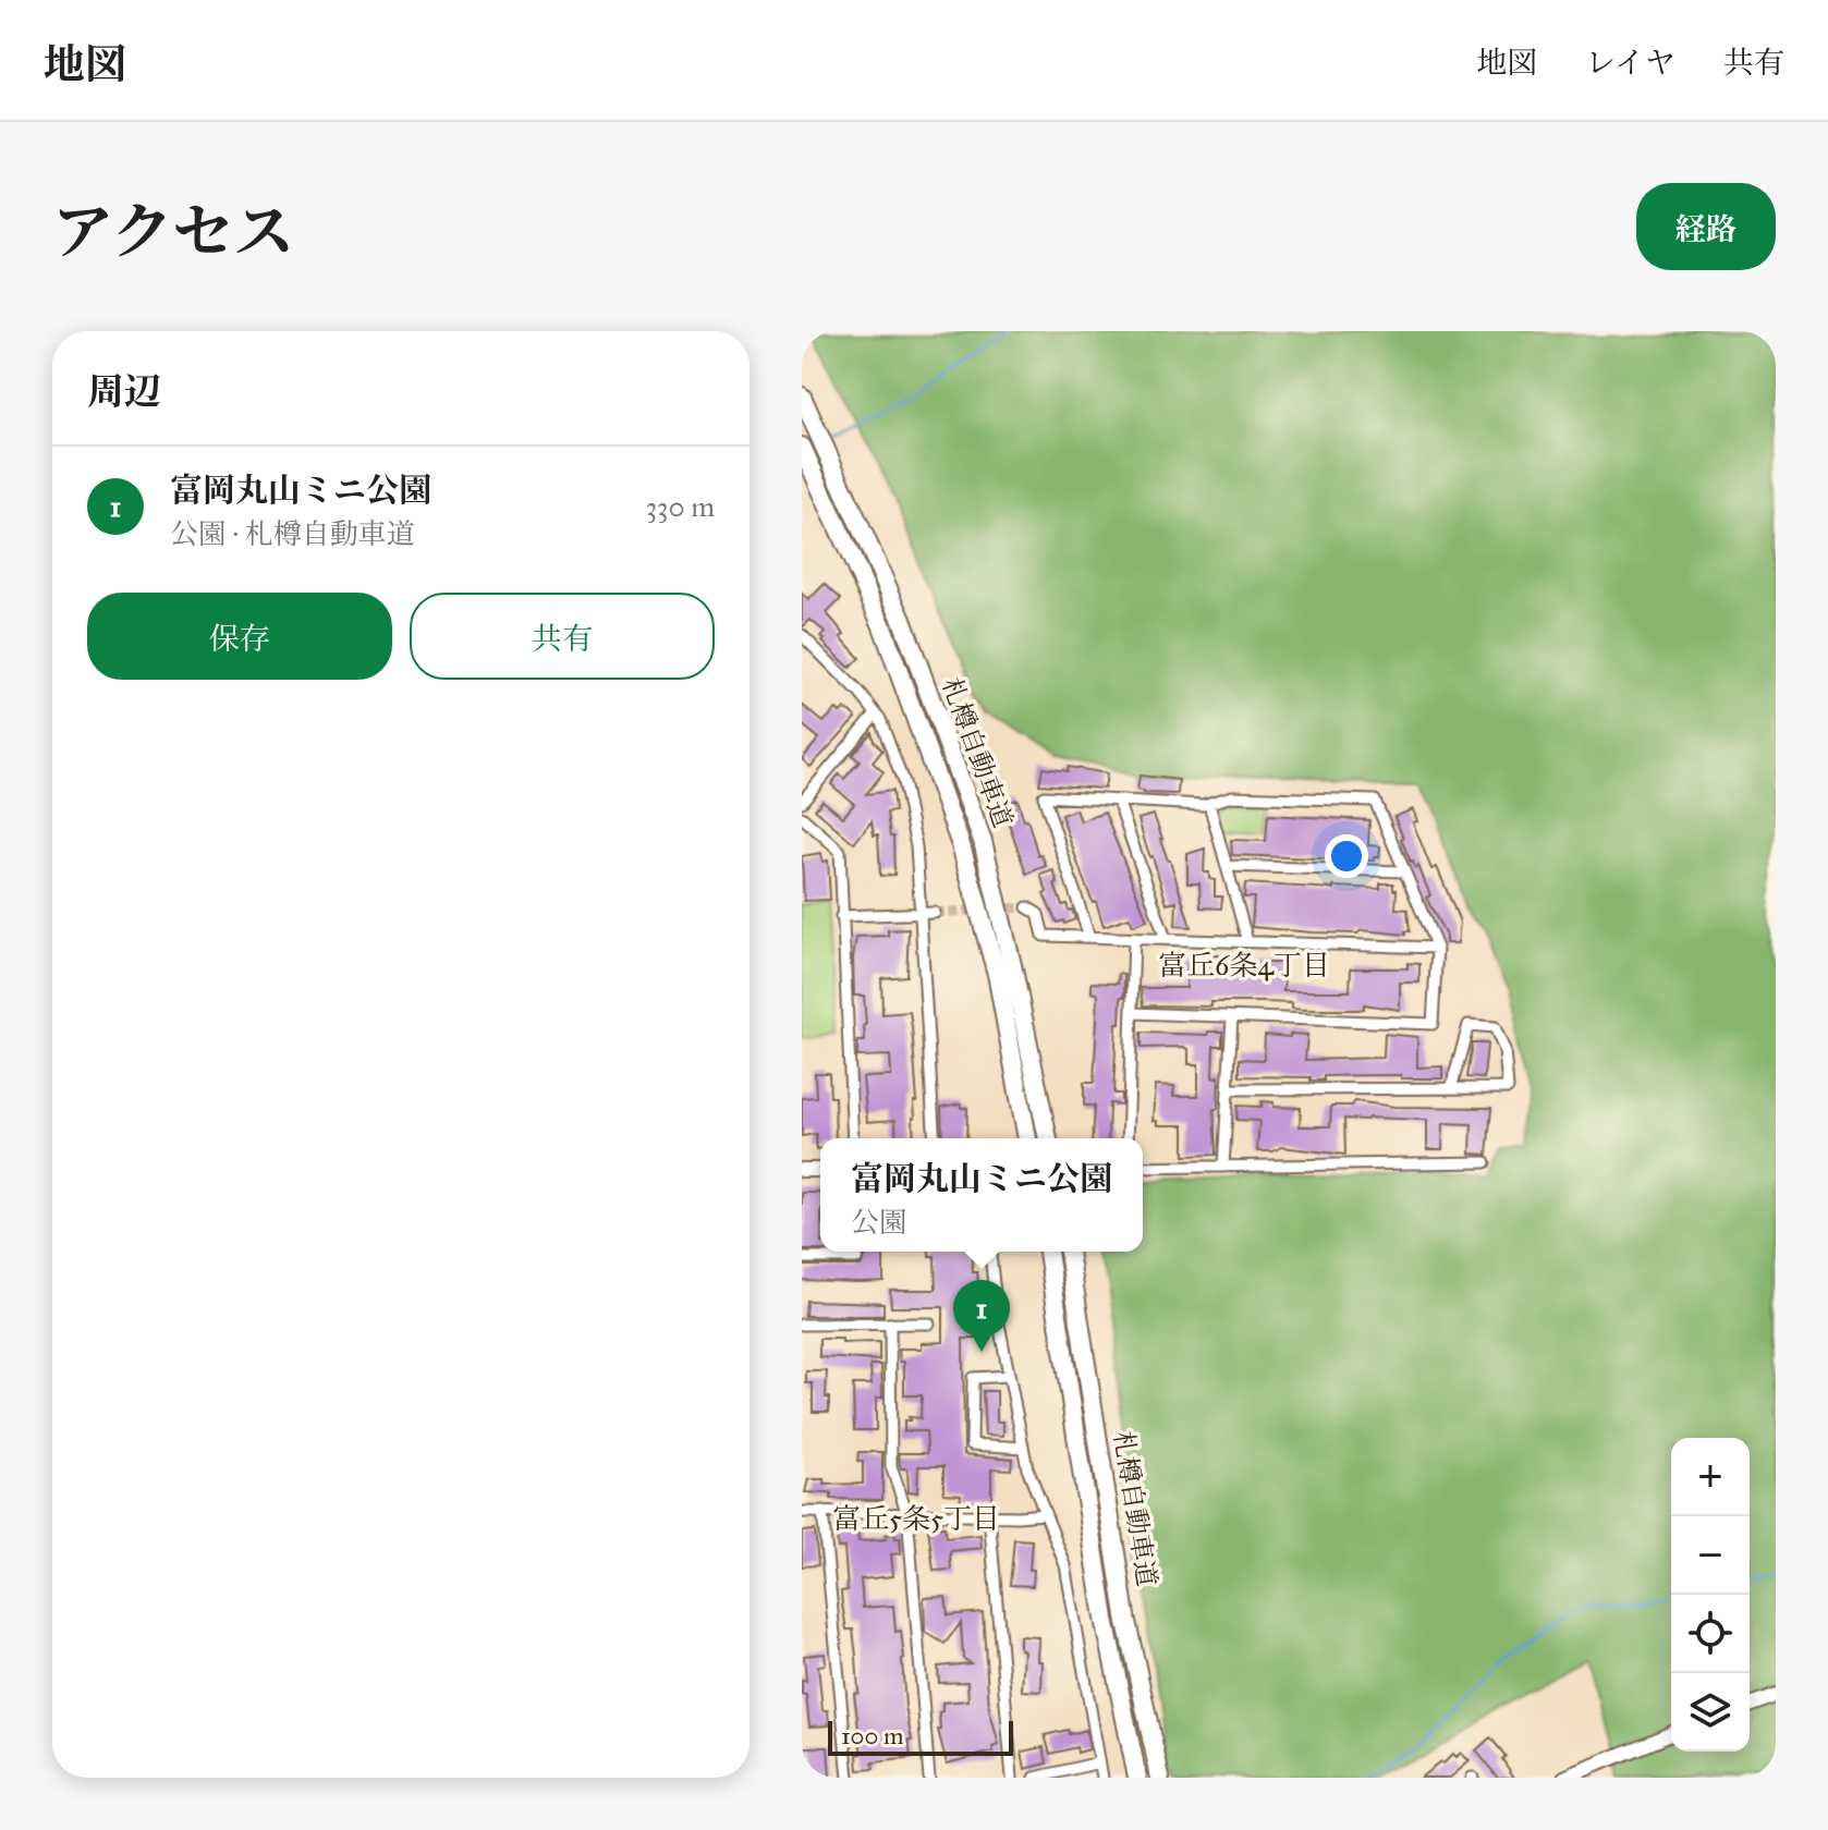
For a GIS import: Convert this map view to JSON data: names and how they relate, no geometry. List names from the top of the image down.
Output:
{
  "streets": {
    "highway": ["札樽自動車道"]
  },
  "districts": ["富丘6条4丁目", "富丘5条5丁目"],
  "scale_bar": "100 m",
  "page": {
    "header": "地図",
    "nav": ["地図", "レイヤ", "共有"],
    "title": "アクセス",
    "buttons": [
      "経路",
      ["保存", "共有"]
    ],
    "heading": "周辺",
    "list": [
      {
        "mark": "1",
        "name": "富岡丸山ミニ公園",
        "note": "公園 · 札樽自動車道",
        "value": "330 m"
      }
    ],
    "popup": ["富岡丸山ミニ公園", "公園"],
    "pins": "1",
    "map_buttons": ["+", "−"],
    "scale": "100 m"
  }
}
